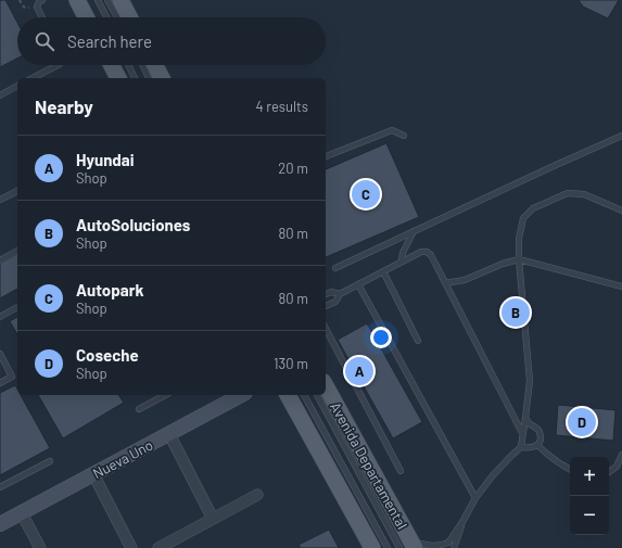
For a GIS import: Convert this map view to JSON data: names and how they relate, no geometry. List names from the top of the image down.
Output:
{
  "streets": {
    "main road": ["Avenida Departamental"],
    "street": ["Nueva Uno"]
  },
  "page": {
    "search": "Search here",
    "heading": ["Nearby", "4 results"],
    "list": [
      {
        "mark": "A",
        "name": "Hyundai",
        "note": "Shop",
        "value": "20 m"
      },
      {
        "mark": "B",
        "name": "AutoSoluciones",
        "note": "Shop",
        "value": "80 m"
      },
      {
        "mark": "C",
        "name": "Autopark",
        "note": "Shop",
        "value": "80 m"
      },
      {
        "mark": "D",
        "name": "Coseche",
        "note": "Shop",
        "value": "130 m"
      }
    ],
    "pins": [
      "C",
      "B",
      "A",
      "D"
    ],
    "map_buttons": ["+", "−"]
  }
}
